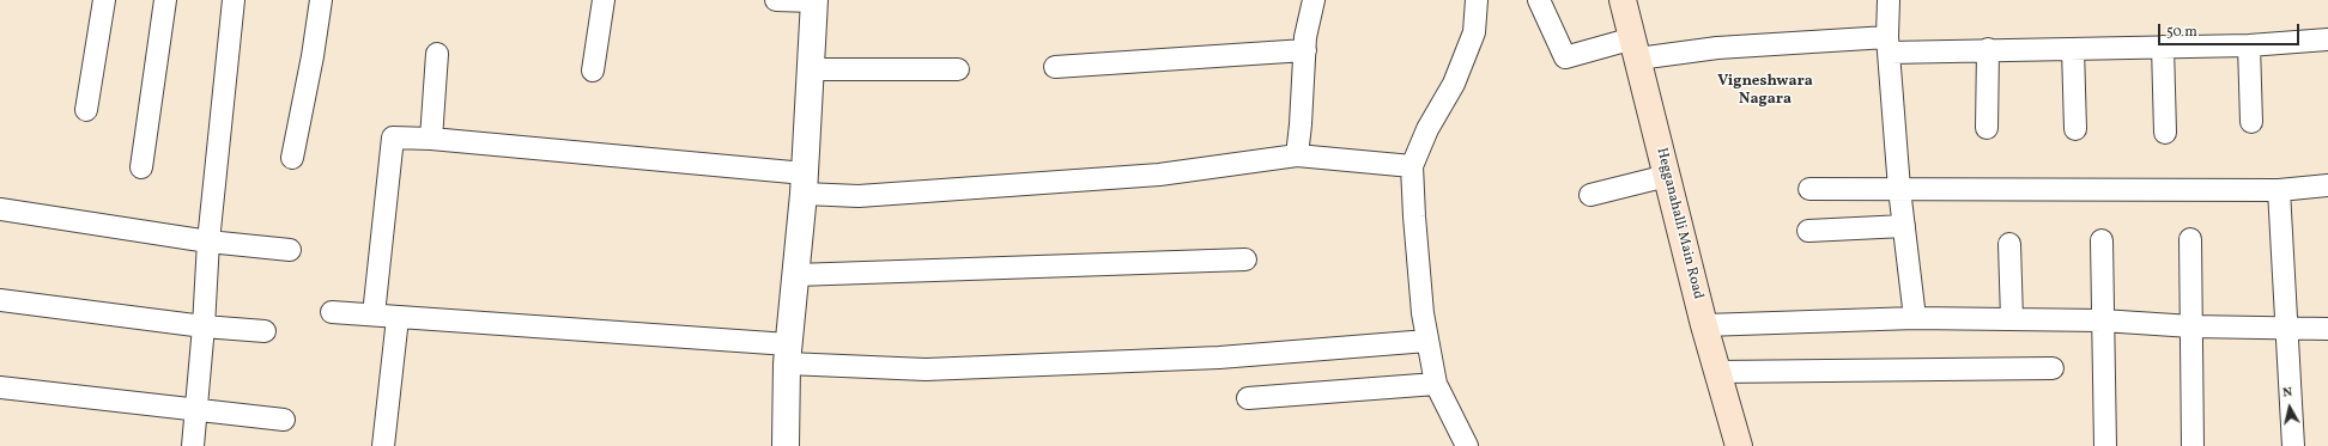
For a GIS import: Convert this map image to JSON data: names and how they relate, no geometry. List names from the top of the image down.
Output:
{
  "streets": {
    "main road": ["Hegganahalli Main Road"]
  },
  "districts": ["Vigneshwara Nagara"],
  "scale_bar": "50 m",
  "north": "top"
}
